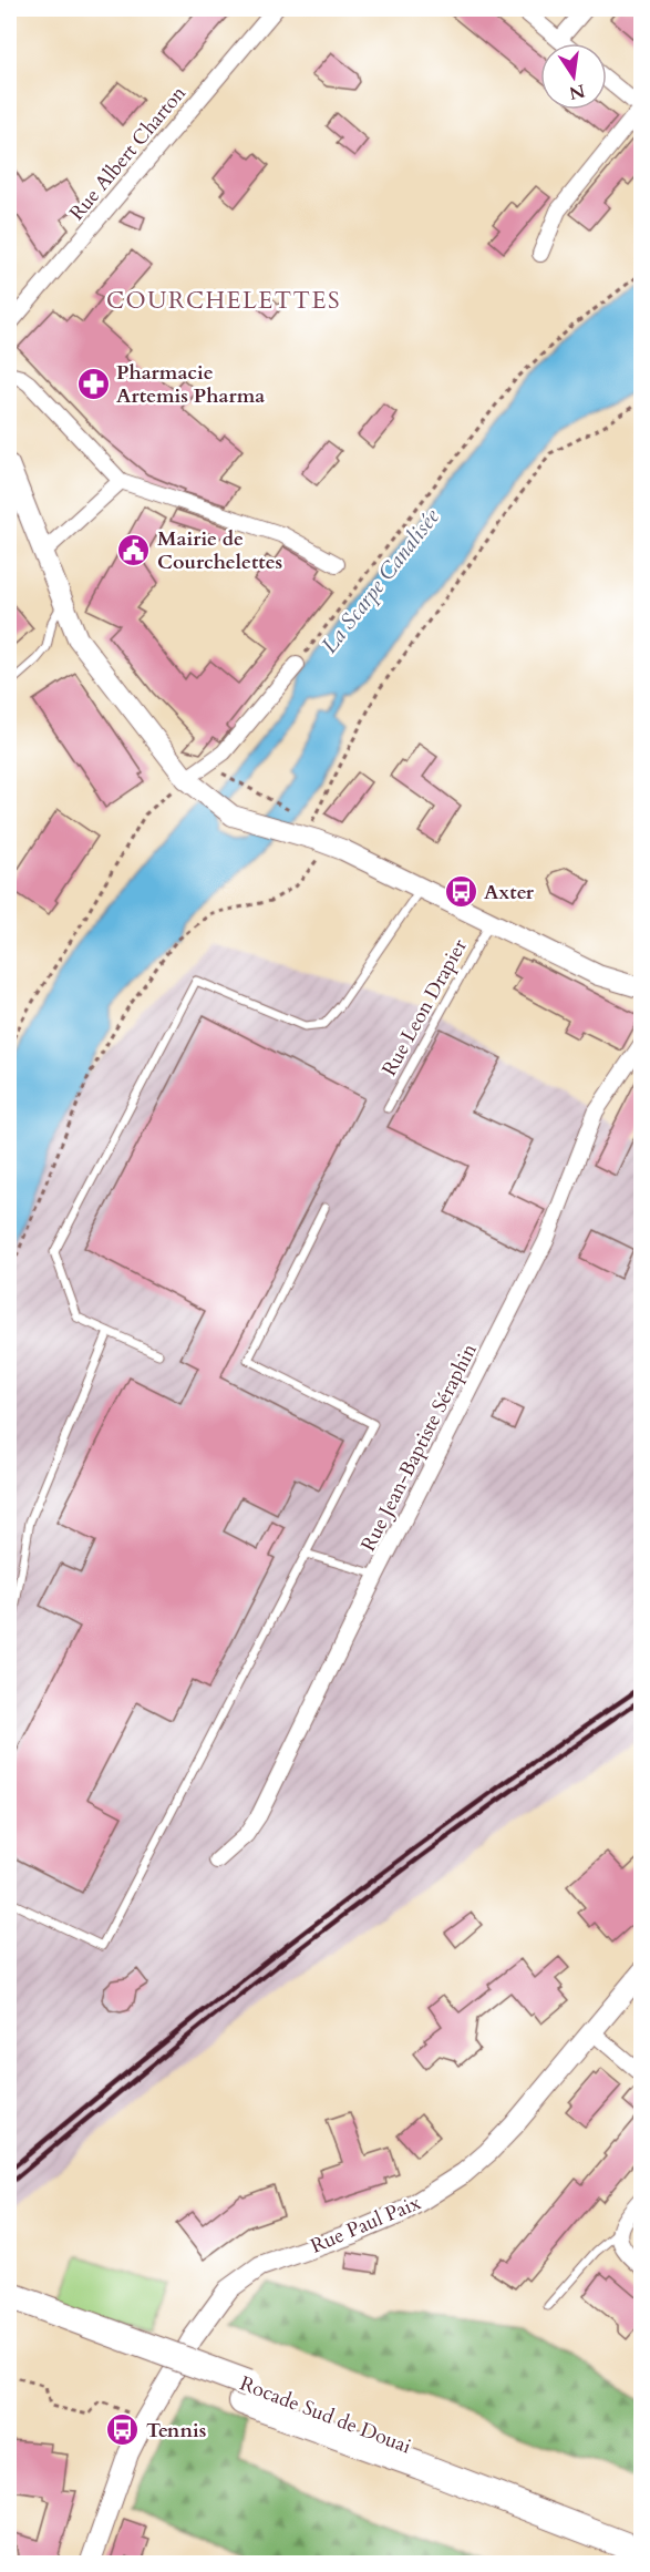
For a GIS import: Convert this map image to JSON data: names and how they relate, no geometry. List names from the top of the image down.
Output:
{
  "streets": {
    "highway": ["Rocade Sud de Douai"],
    "street": ["Rue Albert Charton", "Rue Jean-Baptiste Séraphin", "Rue Paul Paix"],
    "lane": ["Rue Leon Drapier"]
  },
  "districts": ["COURCHELETTES"],
  "water": ["La Scarpe Canalisée"],
  "places": {
    "pharmacy": ["Pharmacie Artemis Pharma"],
    "public building": ["Mairie de Courchelettes"],
    "bus stop": ["Axter", "Tennis"]
  },
  "north": "bottom"
}
